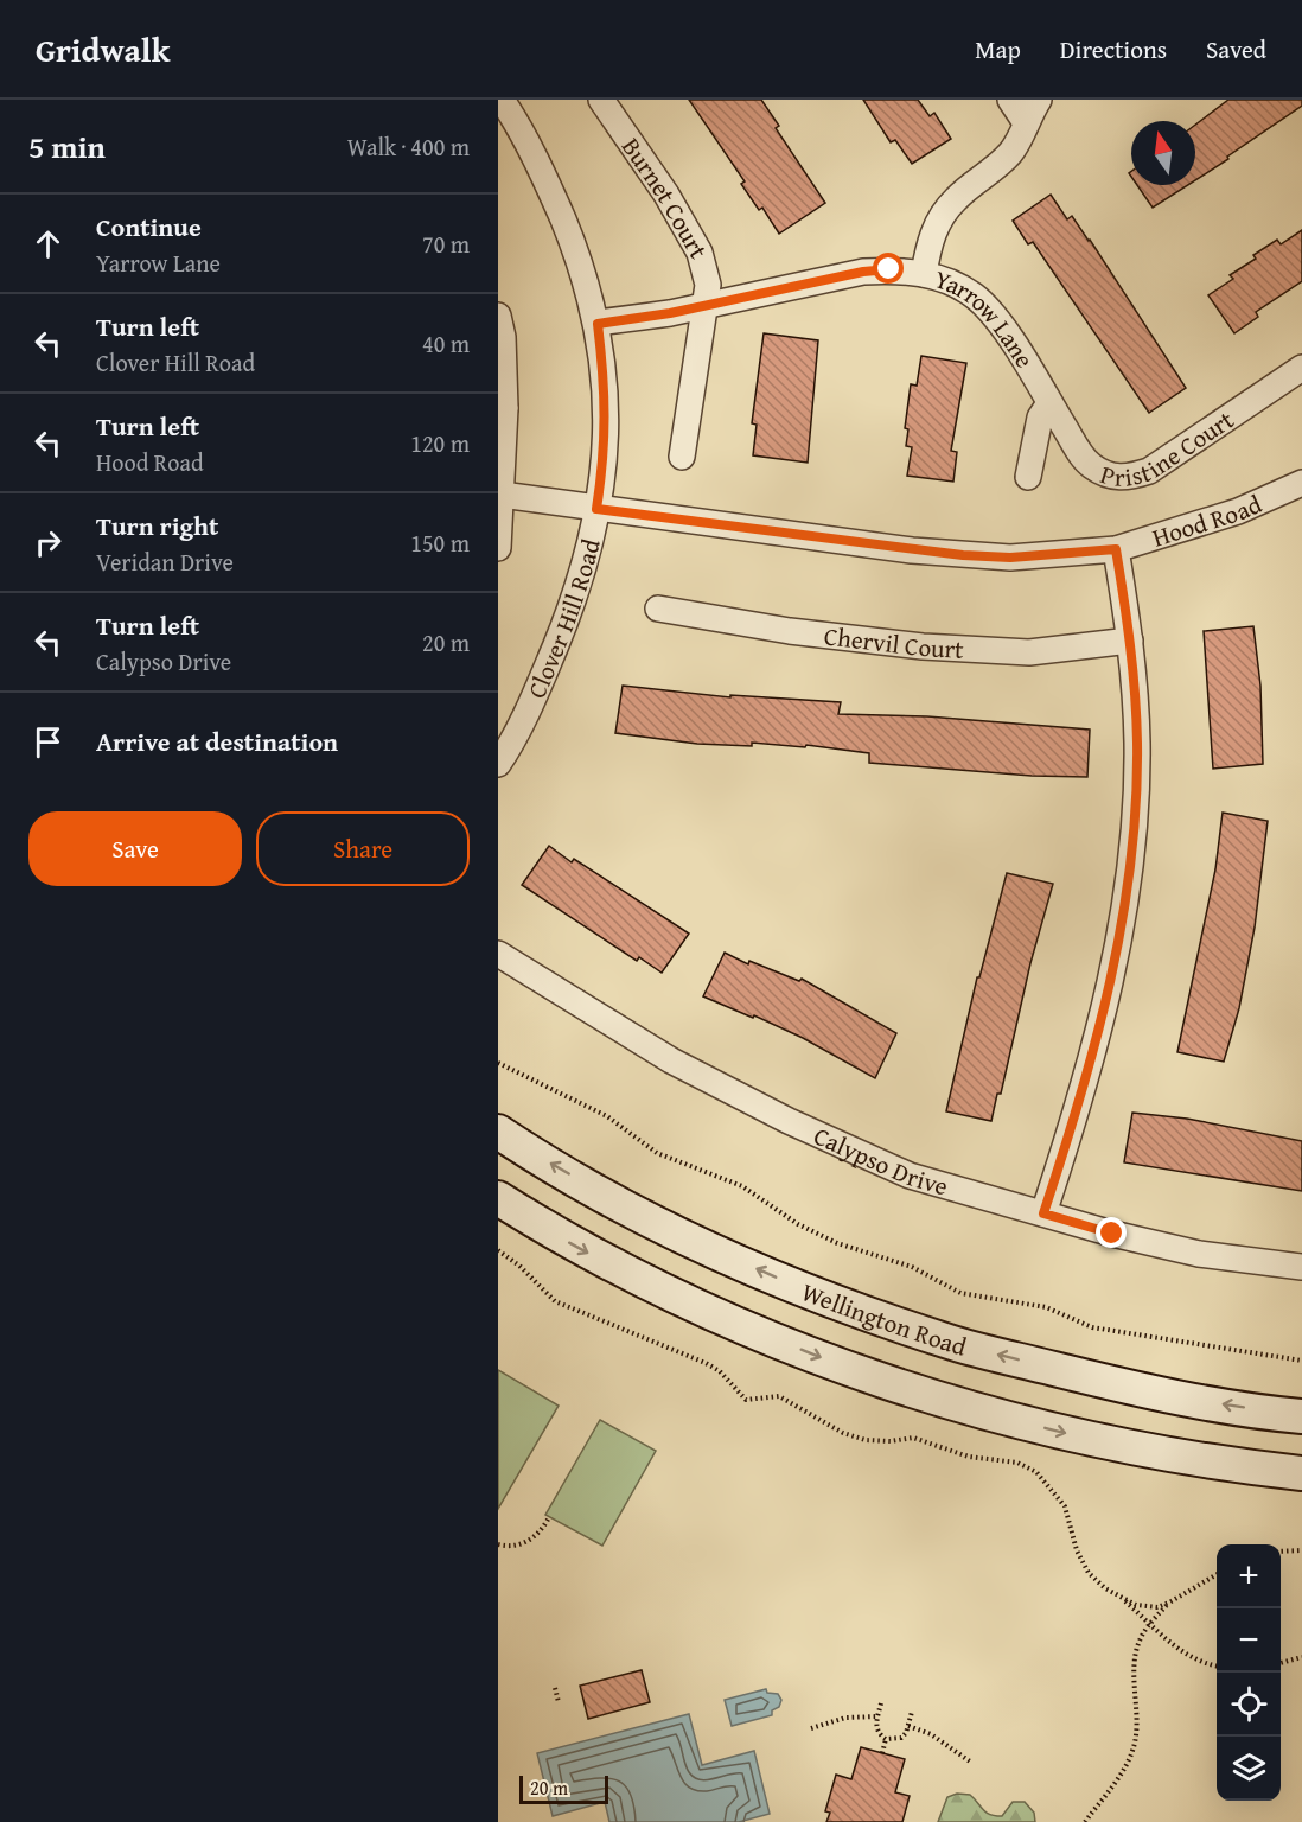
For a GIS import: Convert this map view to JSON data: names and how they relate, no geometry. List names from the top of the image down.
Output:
{
  "streets": {
    "main road": ["Wellington Road"],
    "street": [
      "Burnet Court",
      "Yarrow Lane",
      "Pristine Court",
      "Hood Road",
      "Clover Hill Road",
      "Chervil Court",
      "Calypso Drive"
    ]
  },
  "crossings": [
    ["Burnet Court", "Yarrow Lane"],
    ["Yarrow Lane", "Pristine Court"],
    ["Yarrow Lane", "Clover Hill Road"],
    ["Hood Road", "Clover Hill Road"]
  ],
  "scale_bar": "20 m",
  "north": "top",
  "page": {
    "header": "Gridwalk",
    "nav": ["Map", "Directions", "Saved"],
    "heading": ["5 min", "Walk · 400 m"],
    "list": [
      ["Continue", "Yarrow Lane", "70 m"],
      ["Turn left", "Clover Hill Road", "40 m"],
      ["Turn left", "Hood Road", "120 m"],
      ["Turn right", "Veridan Drive", "150 m"],
      ["Turn left", "Calypso Drive", "20 m"],
      "Arrive at destination"
    ],
    "buttons": ["Save", "Share"],
    "map_buttons": ["+", "−"],
    "scale": "20 m"
  }
}
